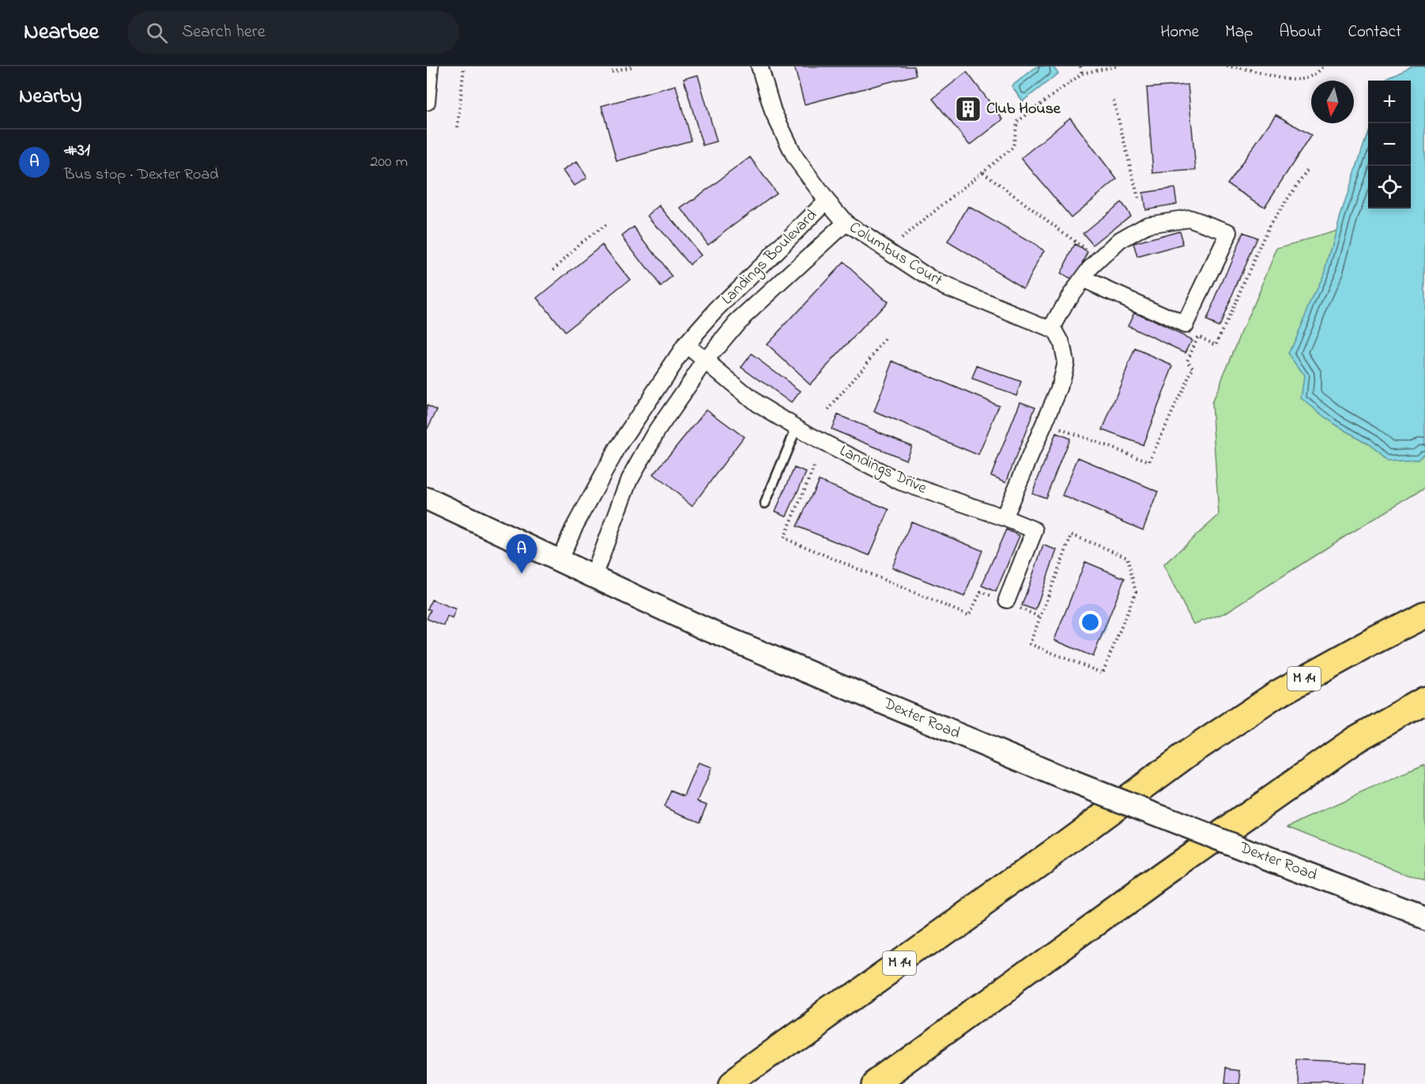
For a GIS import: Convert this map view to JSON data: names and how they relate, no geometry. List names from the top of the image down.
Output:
{
  "streets": {
    "highway": ["M 14"],
    "main road": ["Dexter Road"],
    "street": ["Columbus Court", "Landings Boulevard", "Landings Drive"]
  },
  "crossings": [
    ["Columbus Court", "Landings Boulevard"],
    ["Landings Boulevard", "Landings Drive"],
    ["Landings Boulevard", "Dexter Road"]
  ],
  "places": {
    "building": ["Club House"]
  },
  "north": "bottom",
  "page": {
    "header": "Nearbee",
    "search": "Search here",
    "nav": [
      "Home",
      "Map",
      "About",
      "Contact"
    ],
    "heading": "Nearby",
    "map_buttons": ["+", "−"],
    "list": [
      {
        "mark": "A",
        "name": "#31",
        "note": "Bus stop · Dexter Road",
        "value": "200 m"
      }
    ],
    "pins": "A"
  }
}
